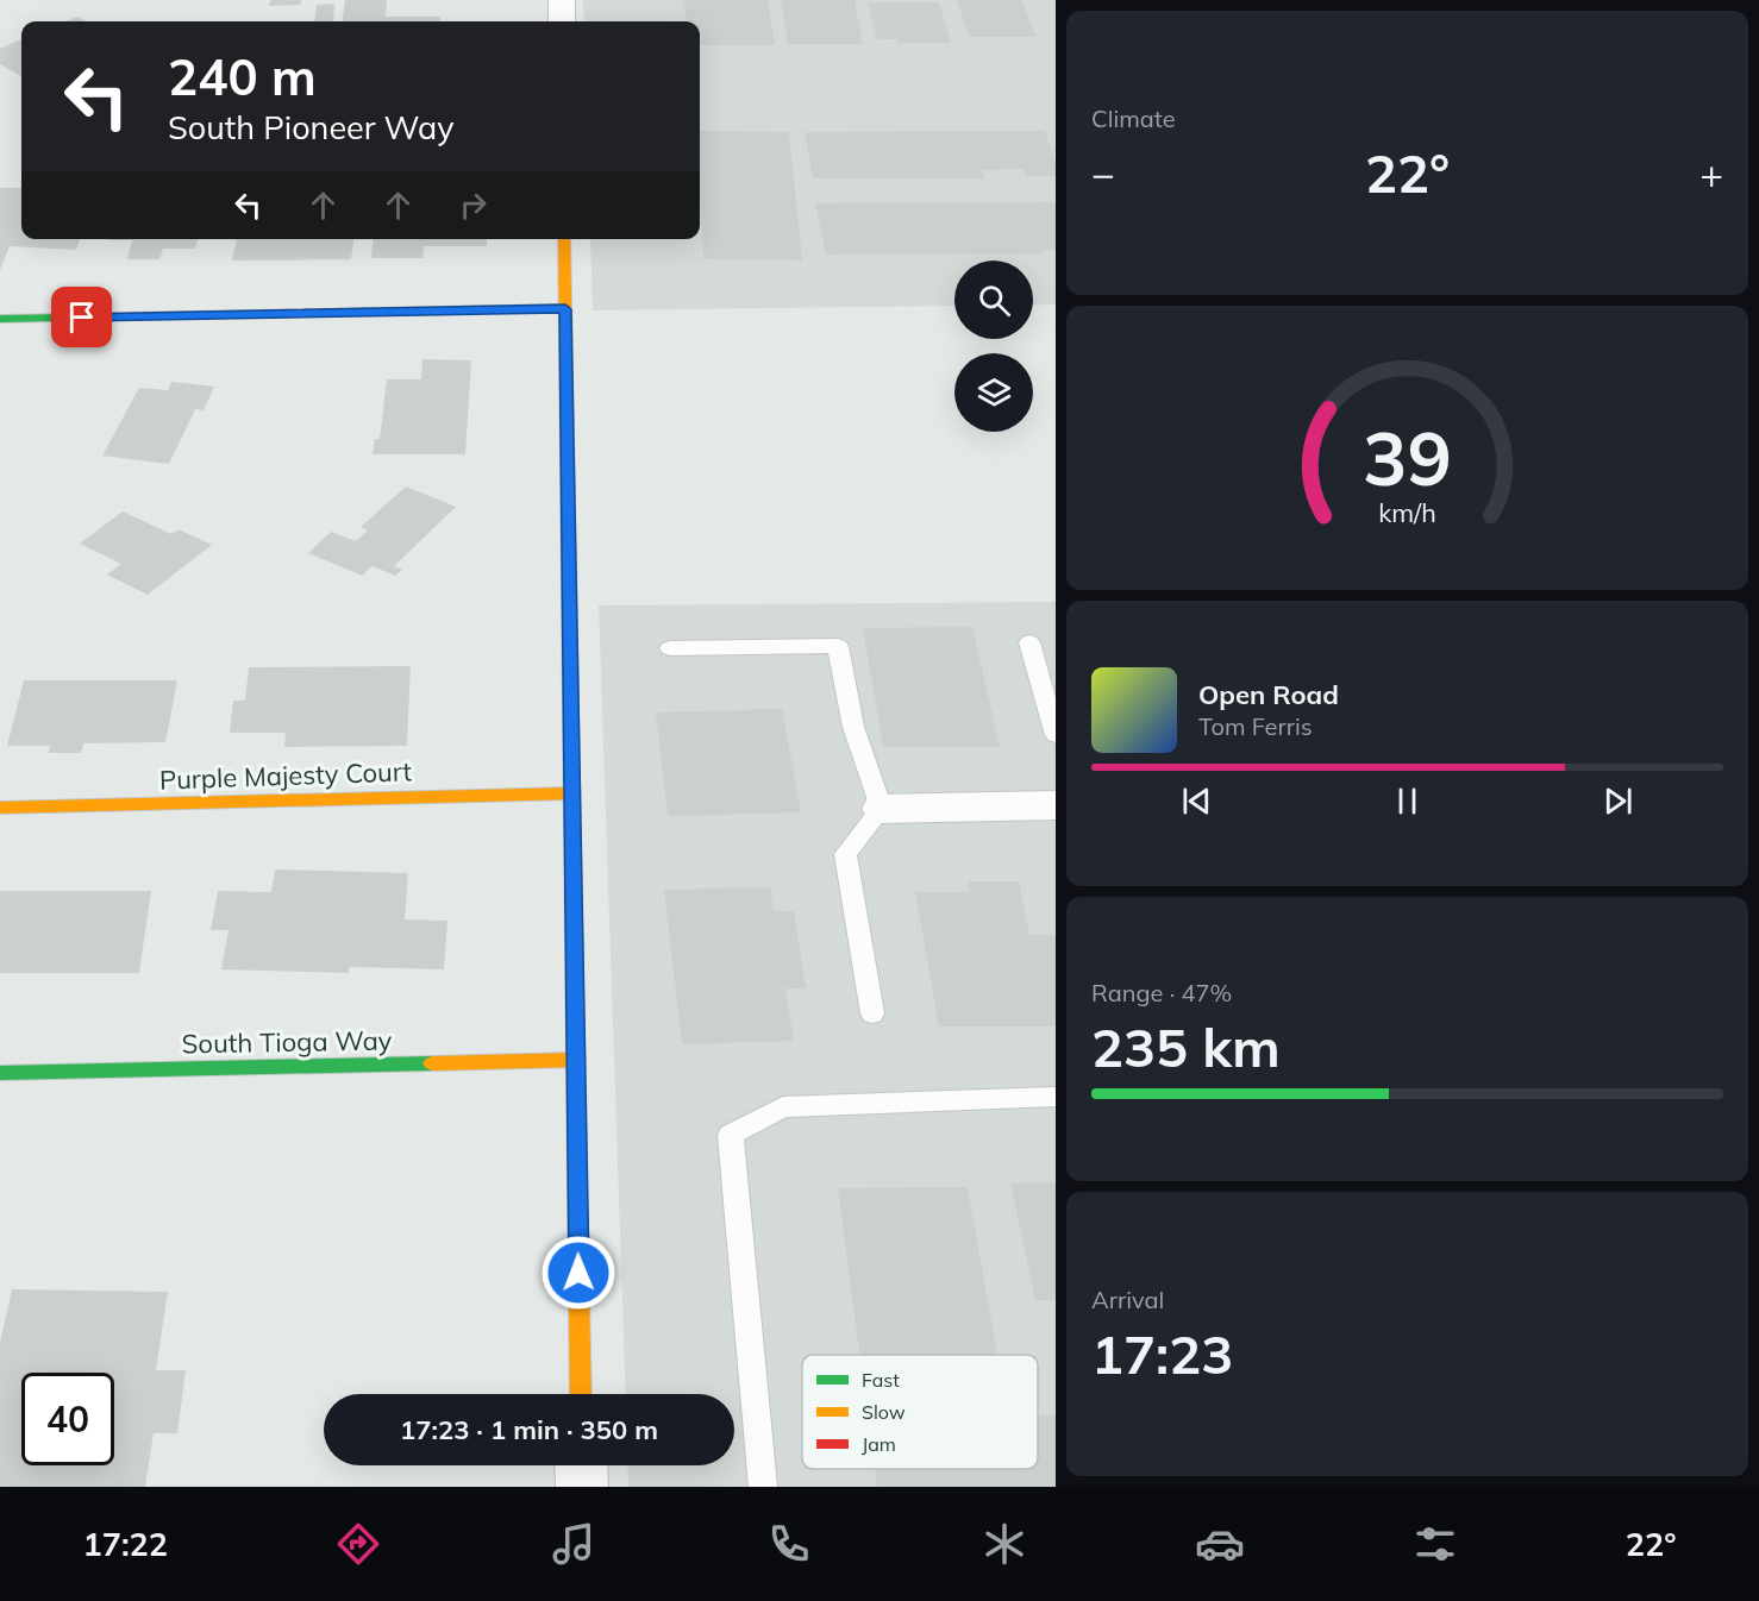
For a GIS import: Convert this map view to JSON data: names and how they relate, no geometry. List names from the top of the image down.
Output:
{
  "streets": {
    "street": ["Purple Majesty Court", "South Tioga Way"]
  },
  "legend": ["Fast", "Slow", "Jam"],
  "page": {
    "tile": [
      "Climate",
      ["Range · 47%", "235 km"],
      ["Arrival", "17:23"]
    ],
    "turn": ["240 m", "South Pioneer Way"],
    "heat": ["−", "22°", "+"],
    "song": ["Open Road", "Tom Ferris"],
    "limit": "40",
    "trip": "17:23 · 1 min · 350 m",
    "tabs": ["17:22", "22°"],
    "gauge": ["39", "km/h"]
  }
}
